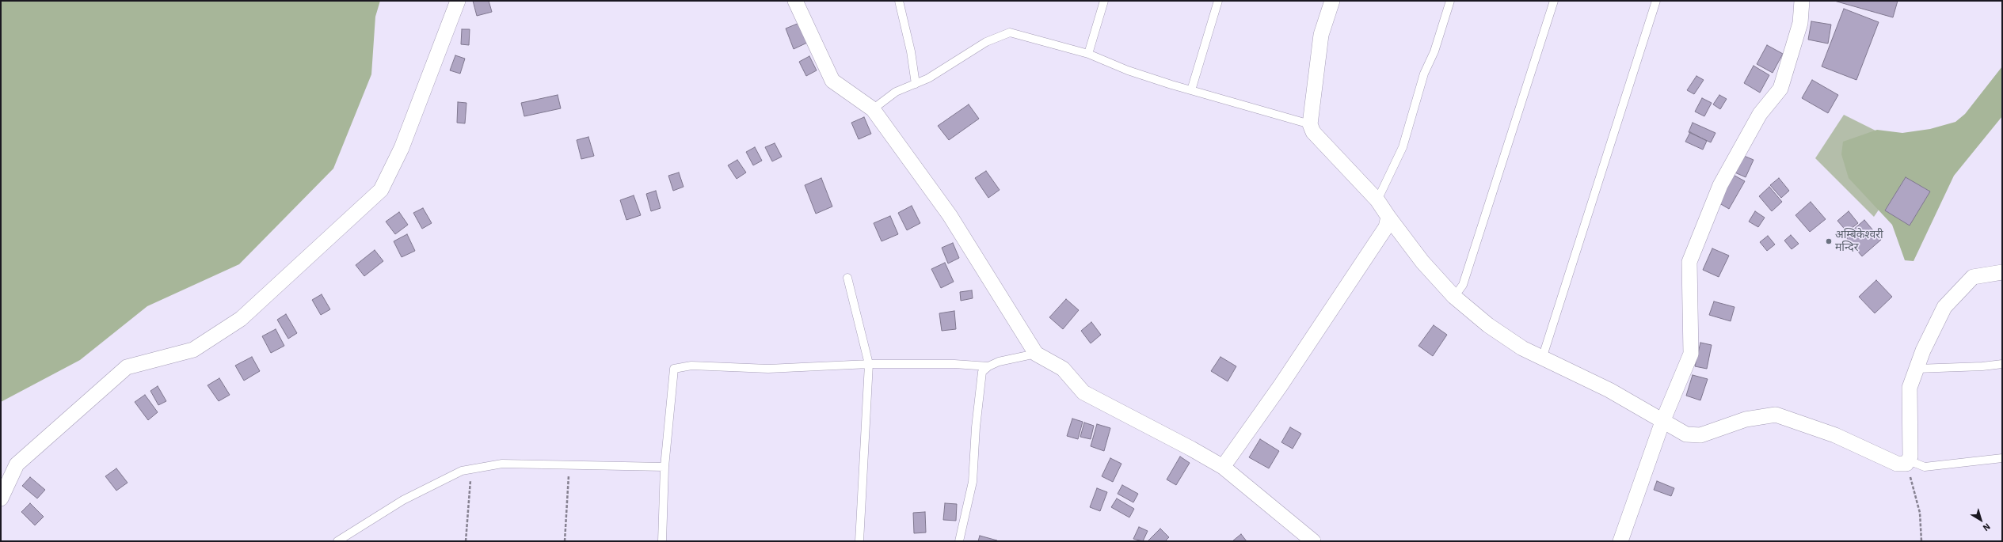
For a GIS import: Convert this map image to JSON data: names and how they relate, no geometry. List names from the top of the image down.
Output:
{
  "places": ["अम्बिकेश्‍वरी मन्दिर"],
  "north": "bottom right"
}
